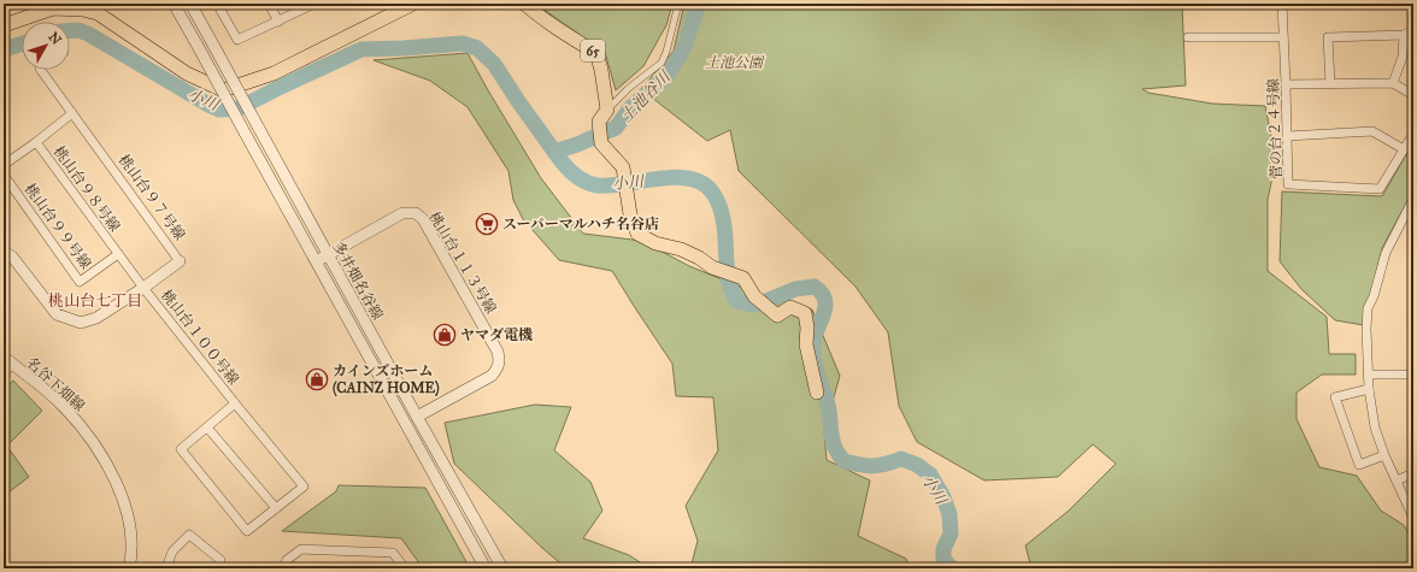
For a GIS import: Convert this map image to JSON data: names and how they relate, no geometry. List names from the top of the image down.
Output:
{
  "streets": {
    "main road": ["65"],
    "street": [
      "菅の台２４号線",
      "桃山台９８号線",
      "桃山台９７号線",
      "桃山台９９号線",
      "桃山台１１３号線",
      "多井畑名谷線",
      "桃山台１００号線",
      "名谷下畑線"
    ]
  },
  "crossings": [
    ["桃山台９８号線", "桃山台９７号線"],
    ["桃山台９８号線", "桃山台９９号線"],
    ["桃山台９８号線", "桃山台１００号線"],
    ["桃山台９７号線", "桃山台１００号線"],
    ["桃山台１１３号線", "多井畑名谷線"]
  ],
  "districts": ["桃山台七丁目"],
  "water": ["土池谷川", "小川"],
  "parks": ["土池公園"],
  "places": {
    "supermarket": ["スーパーマルハチ名谷店"],
    "shop": ["ヤマダ電機", "カインズホーム (CAINZ HOME)"]
  },
  "north": "top right"
}
